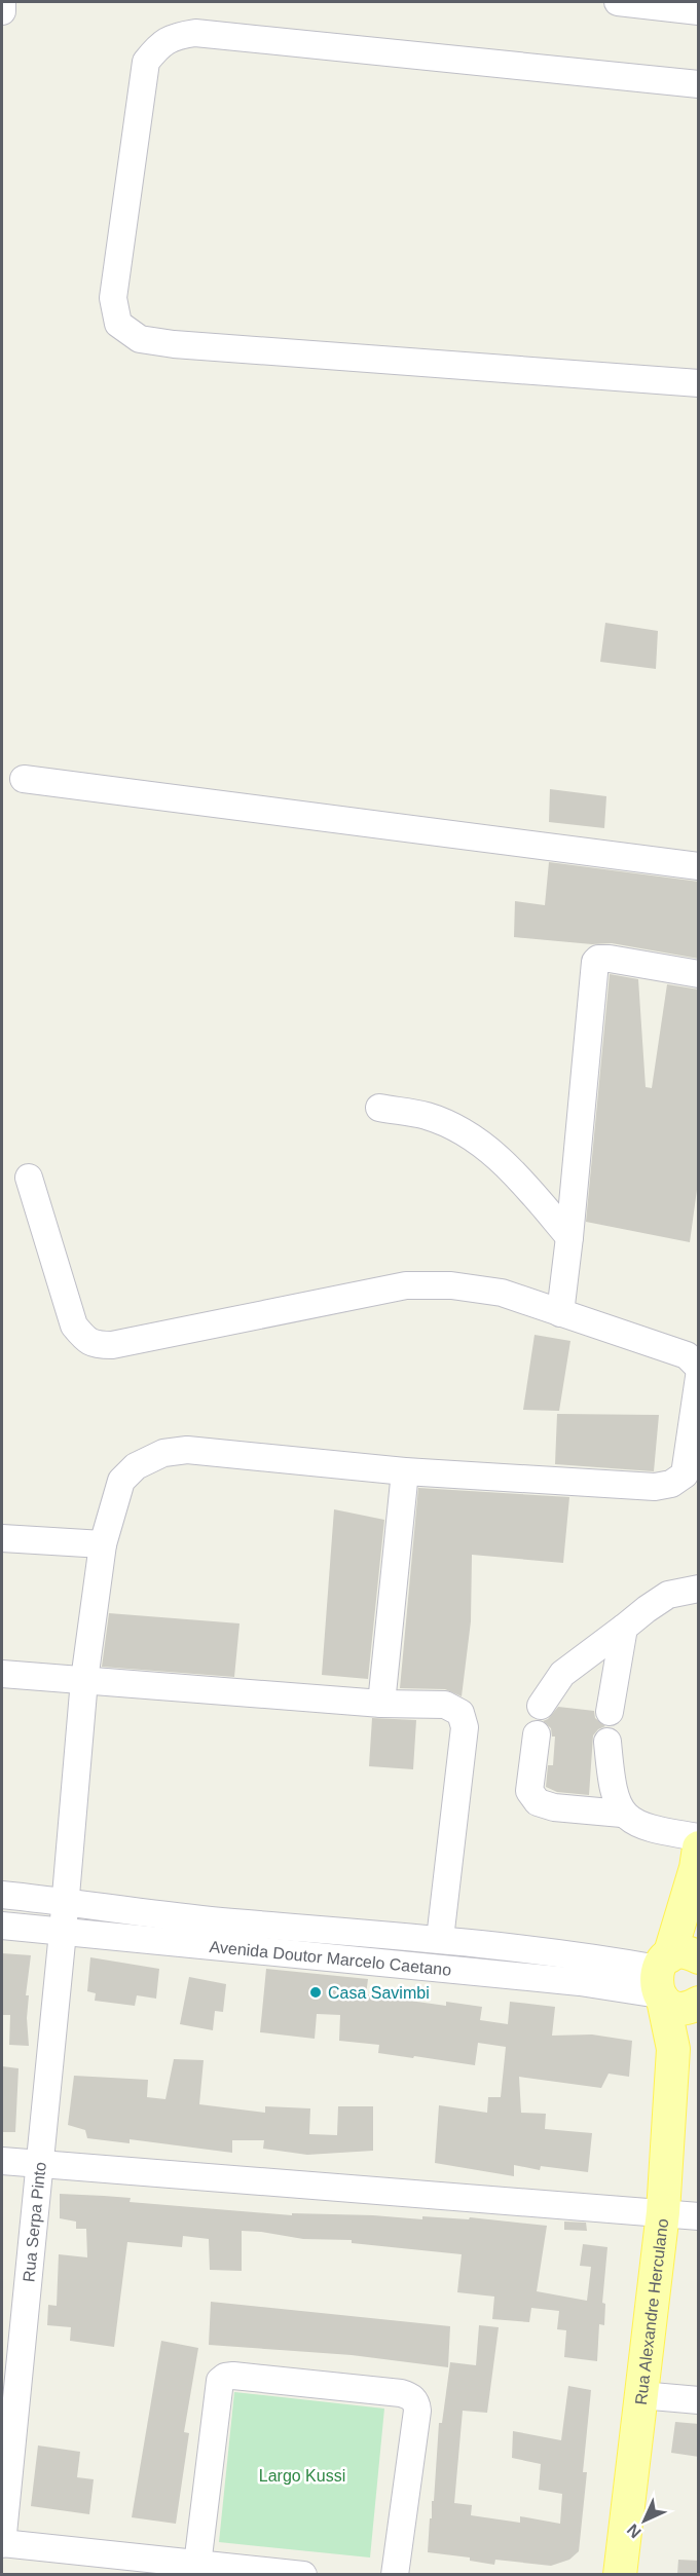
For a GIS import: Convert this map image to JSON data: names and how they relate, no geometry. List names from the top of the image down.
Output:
{
  "streets": {
    "main road": ["Avenida Doutor Marcelo Caetano", "Rua Alexandre Herculano"],
    "street": ["Rua Serpa Pinto"]
  },
  "crossings": [
    ["Avenida Doutor Marcelo Caetano", "Rua Serpa Pinto"],
    ["Avenida Doutor Marcelo Caetano", "Rua Alexandre Herculano"]
  ],
  "parks": ["Largo Kussi"],
  "places": ["Casa Savimbi"],
  "north": "bottom left"
}
